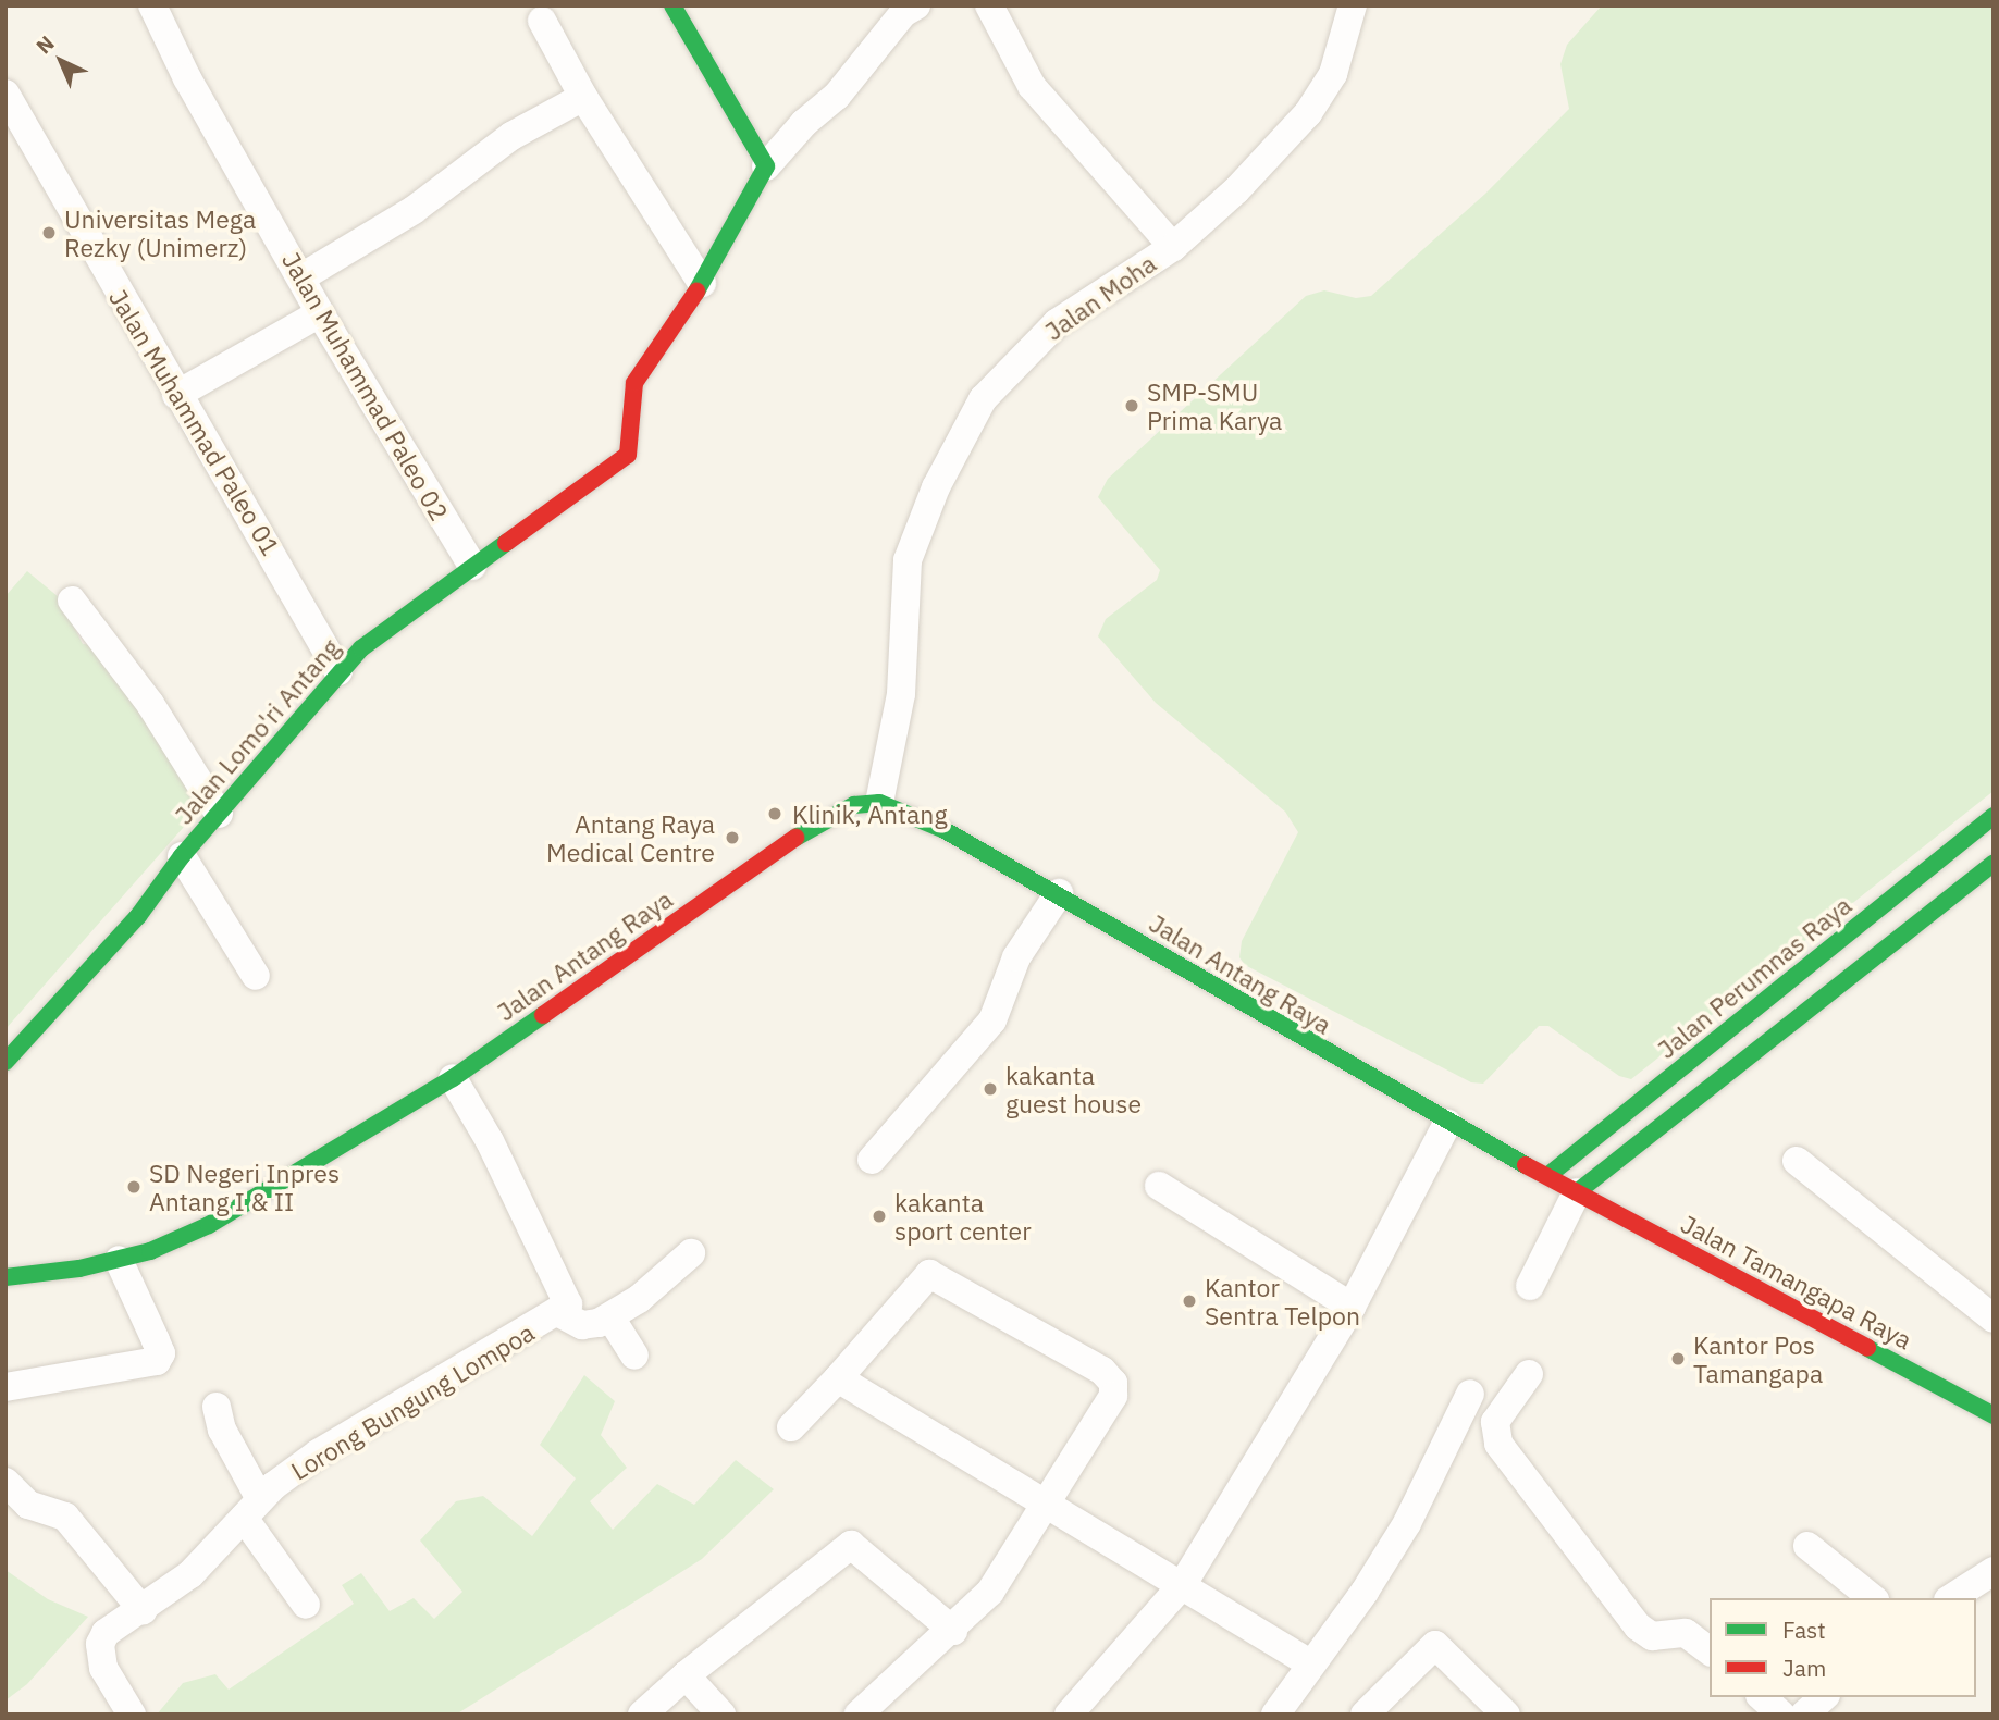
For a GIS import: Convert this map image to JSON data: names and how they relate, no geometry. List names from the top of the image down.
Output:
{
  "streets": {
    "street": [
      "Jalan Moha",
      "Jalan Muhammad Paleo 02",
      "Jalan Muhammad Paleo 01",
      "Jalan Lomo'ri Antang",
      "Jalan Antang Raya",
      "Jalan Perumnas Raya",
      "Jalan Tamangapa Raya",
      "Lorong Bungung Lompoa"
    ]
  },
  "crossings": [
    ["Jalan Moha", "Jalan Antang Raya"],
    ["Jalan Muhammad Paleo 02", "Jalan Lomo'ri Antang"],
    ["Jalan Muhammad Paleo 01", "Jalan Lomo'ri Antang"],
    ["Jalan Antang Raya", "Jalan Perumnas Raya"],
    ["Jalan Antang Raya", "Jalan Tamangapa Raya"],
    ["Jalan Antang Raya", "Lorong Bungung Lompoa"]
  ],
  "places": [
    "Universitas Mega Rezky (Unimerz)",
    "SMP-SMU Prima Karya",
    "Klinik, Antang",
    "Antang Raya Medical Centre",
    "kakanta guest house",
    "SD Negeri Inpres Antang I & II",
    "kakanta sport center",
    "Kantor Sentra Telpon",
    "Kantor Pos Tamangapa"
  ],
  "legend": ["Fast", "Jam"],
  "north": "top left"
}
